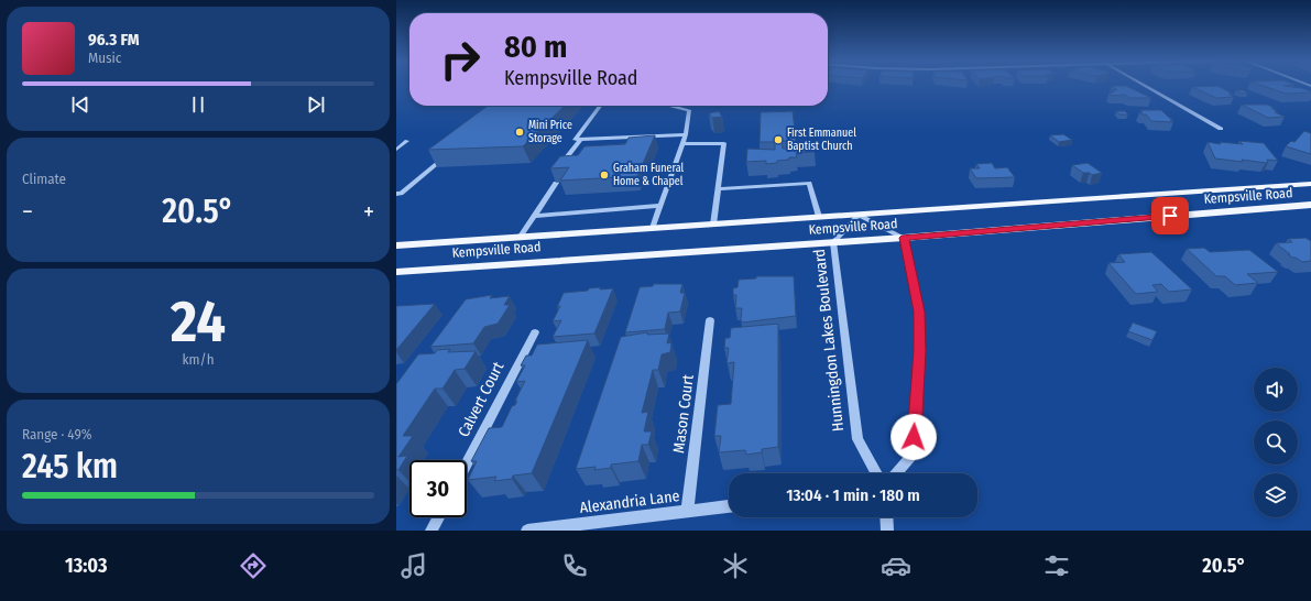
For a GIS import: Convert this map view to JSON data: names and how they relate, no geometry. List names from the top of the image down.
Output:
{
  "streets": {
    "main road": ["Kempsville Road"],
    "street": [
      "Hunningdon Lakes Boulevard",
      "Calvert Court",
      "Mason Court",
      "Alexandria Lane"
    ]
  },
  "crossings": [
    ["Kempsville Road", "Hunningdon Lakes Boulevard"],
    ["Mason Court", "Alexandria Lane"]
  ],
  "places": ["Mini Price Storage", "First Emmanuel Baptist Church", "Graham Funeral Home & Chapel"],
  "page": {
    "turn": ["80 m", "Kempsville Road"],
    "song": ["96.3 FM", "Music"],
    "tile": [
      "Climate",
      ["24", "km/h"],
      ["Range · 49%", "245 km"]
    ],
    "heat": ["−", "20.5°", "+"],
    "limit": "30",
    "trip": "13:04 · 1 min · 180 m",
    "tabs": ["13:03", "20.5°"]
  }
}
